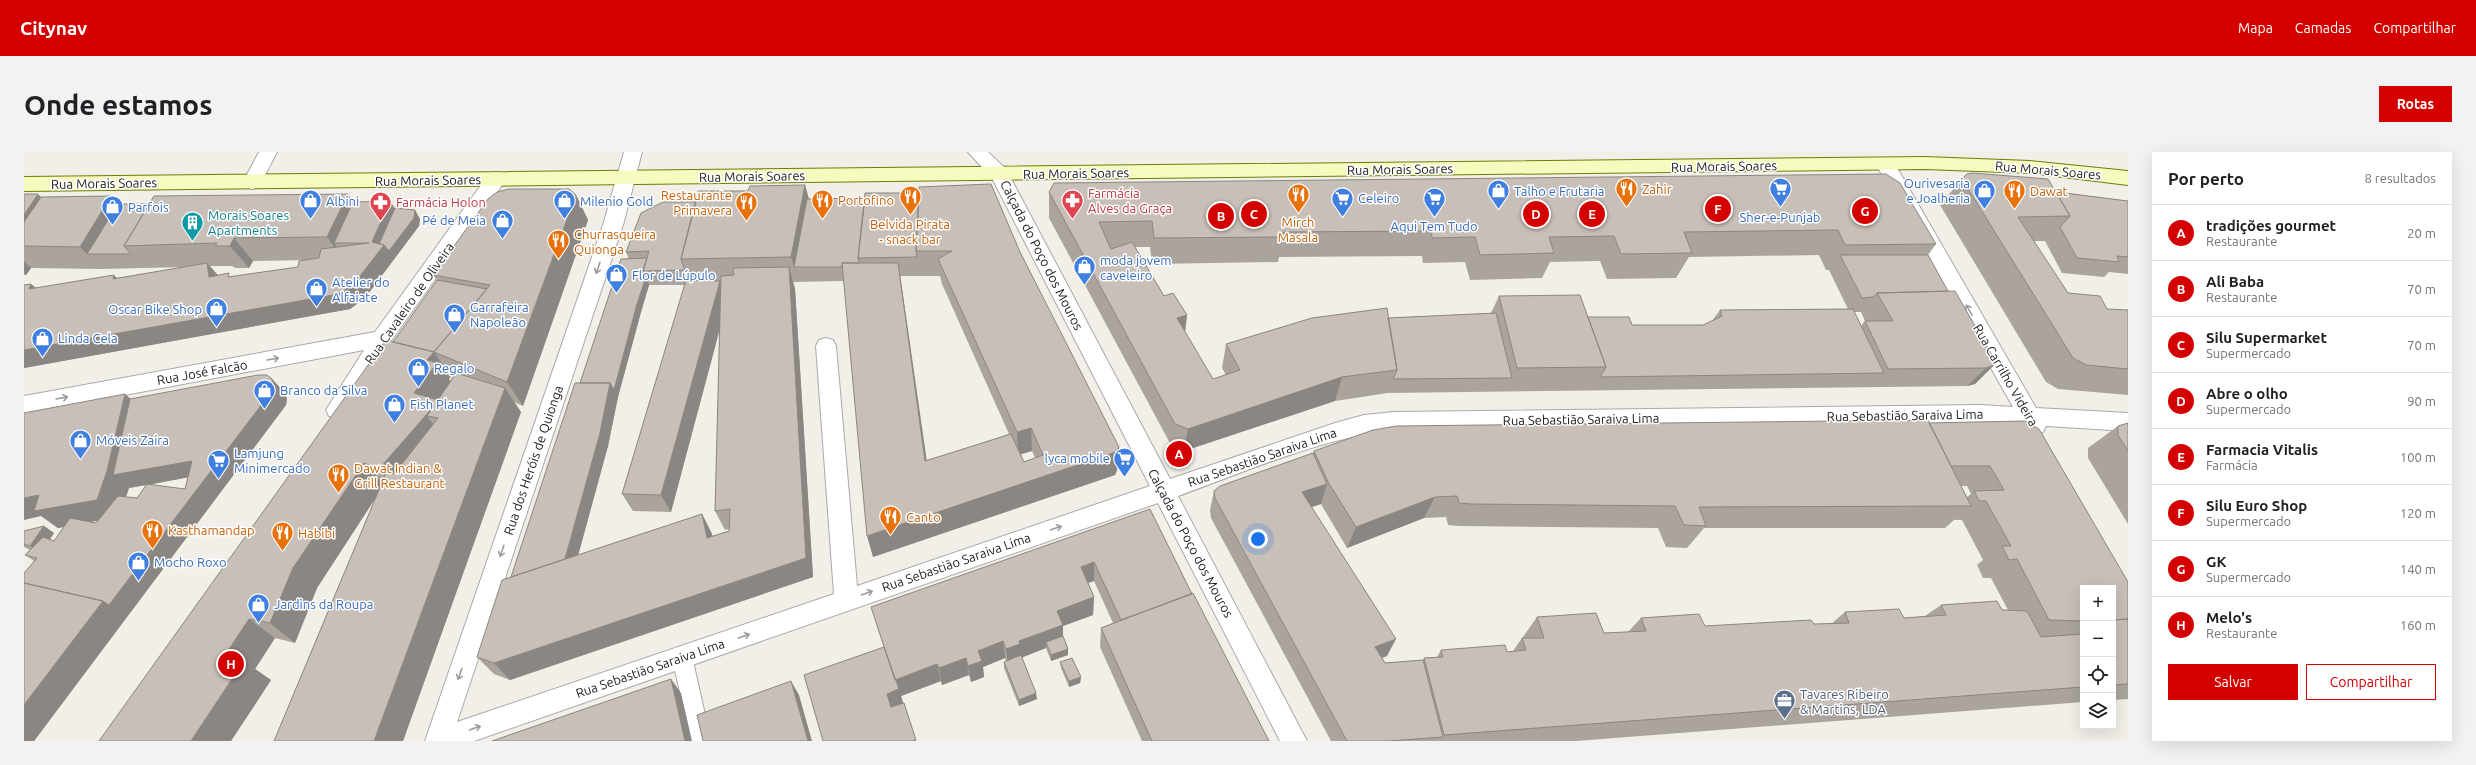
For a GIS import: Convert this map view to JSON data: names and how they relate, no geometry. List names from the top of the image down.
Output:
{
  "streets": {
    "main road": ["Rua Morais Soares"],
    "street": [
      "Calçada do Poço dos Mouros",
      "Rua Cavaleiro de Oliveira",
      "Rua José Falcão",
      "Rua Carrilho Videira",
      "Rua Sebastião Saraiva Lima",
      "Rua dos Heróis de Quionga"
    ]
  },
  "crossings": [
    ["Rua Morais Soares", "Calçada do Poço dos Mouros"],
    ["Rua Morais Soares", "Rua Cavaleiro de Oliveira"],
    ["Rua Morais Soares", "Rua Carrilho Videira"],
    ["Rua Morais Soares", "Rua dos Heróis de Quionga"],
    ["Calçada do Poço dos Mouros", "Rua Sebastião Saraiva Lima"],
    ["Rua Cavaleiro de Oliveira", "Rua José Falcão"],
    ["Rua Carrilho Videira", "Rua Sebastião Saraiva Lima"],
    ["Rua Sebastião Saraiva Lima", "Rua dos Heróis de Quionga"]
  ],
  "one_way": [
    "Rua José Falcão",
    "Rua Carrilho Videira",
    "Rua Sebastião Saraiva Lima",
    "Rua dos Heróis de Quionga"
  ],
  "places": {
    "restaurant": [
      "Zahir",
      "Dawat",
      "Mirch Masala",
      "Belvida Pirata - snack bar",
      "Portofino",
      "Restaurante Primavera",
      "Churrasqueira Quionga",
      "Dawat Indian & Grill Restaurant",
      "Canto",
      "Kasthamandap",
      "Habibi"
    ],
    "supermarket": [
      "Sher-e-Punjab",
      "Celeiro",
      "Aqui Tem Tudo",
      "lyca mobile",
      "Lamjung Minimercado"
    ],
    "shop": [
      "Ourivesaria e Joalheria",
      "Talho e Frutaria",
      "Albini",
      "Milenio Gold",
      "Parfois",
      "Pé de Meia",
      "moda jovem caveleiro",
      "Flor de Lúpulo",
      "Atelier do Alfaiate",
      "Oscar Bike Shop",
      "Garrafeira Napoleão",
      "Linda Cela",
      "Regalo",
      "Branco da Silva",
      "Fish Planet",
      "Móveis Zaira",
      "Mocho Roxo",
      "Jardins da Roupa"
    ],
    "pharmacy": ["Farmácia Alves da Graça", "Farmácia Holon"],
    "building": ["Morais Soares Apartments"],
    "office": ["Tavares Ribeiro & Martins, LDA"]
  },
  "page": {
    "header": "Citynav",
    "nav": ["Mapa", "Camadas", "Compartilhar"],
    "buttons": [
      "Rotas",
      ["Salvar", "Compartilhar"]
    ],
    "title": "Onde estamos",
    "heading": ["Por perto", "8 resultados"],
    "pins": [
      "F",
      "G",
      "C",
      "D",
      "E",
      "B",
      "A",
      "H"
    ],
    "list": [
      {
        "mark": "A",
        "name": "tradições gourmet",
        "note": "Restaurante",
        "value": "20 m"
      },
      {
        "mark": "B",
        "name": "Ali Baba",
        "note": "Restaurante",
        "value": "70 m"
      },
      {
        "mark": "C",
        "name": "Silu Supermarket",
        "note": "Supermercado",
        "value": "70 m"
      },
      {
        "mark": "D",
        "name": "Abre o olho",
        "note": "Supermercado",
        "value": "90 m"
      },
      {
        "mark": "E",
        "name": "Farmacia Vitalis",
        "note": "Farmácia",
        "value": "100 m"
      },
      {
        "mark": "F",
        "name": "Silu Euro Shop",
        "note": "Supermercado",
        "value": "120 m"
      },
      {
        "mark": "G",
        "name": "GK",
        "note": "Supermercado",
        "value": "140 m"
      },
      {
        "mark": "H",
        "name": "Melo's",
        "note": "Restaurante",
        "value": "160 m"
      }
    ],
    "map_buttons": ["+", "−"]
  }
}
